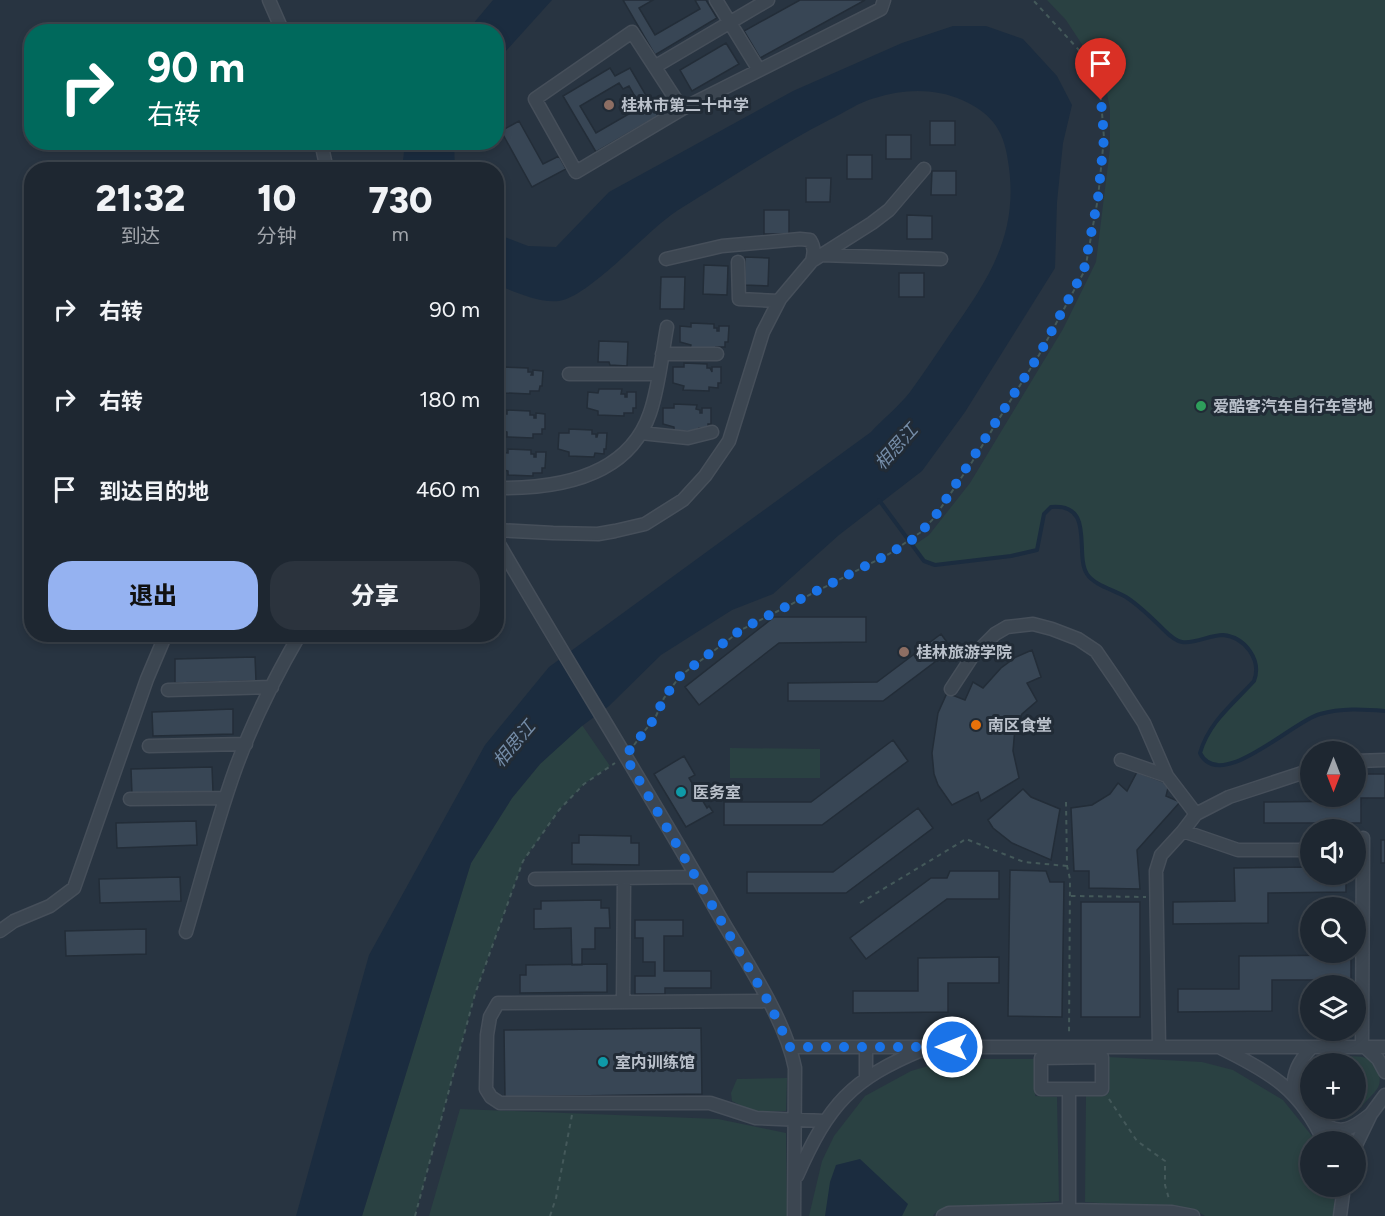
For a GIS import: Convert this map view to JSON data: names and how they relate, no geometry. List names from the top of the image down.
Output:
{
  "water": ["相思江"],
  "places": [
    "桂林市第二十中学",
    "爱酷客汽车自行车营地",
    "桂林旅游学院",
    "南区食堂",
    "医务室",
    "室内训练馆"
  ],
  "north": "bottom",
  "page": {
    "turn": ["90 m", "右转"],
    "eta": [
      "21:32",
      "到达",
      "10",
      "分钟",
      "730",
      "m"
    ],
    "list": [
      {
        "name": "右转",
        "value": "90 m"
      },
      {
        "name": "右转",
        "value": "180 m"
      },
      {
        "name": "到达目的地",
        "value": "460 m"
      }
    ],
    "buttons": ["退出", "分享"],
    "map_buttons": ["+", "−"]
  }
}
